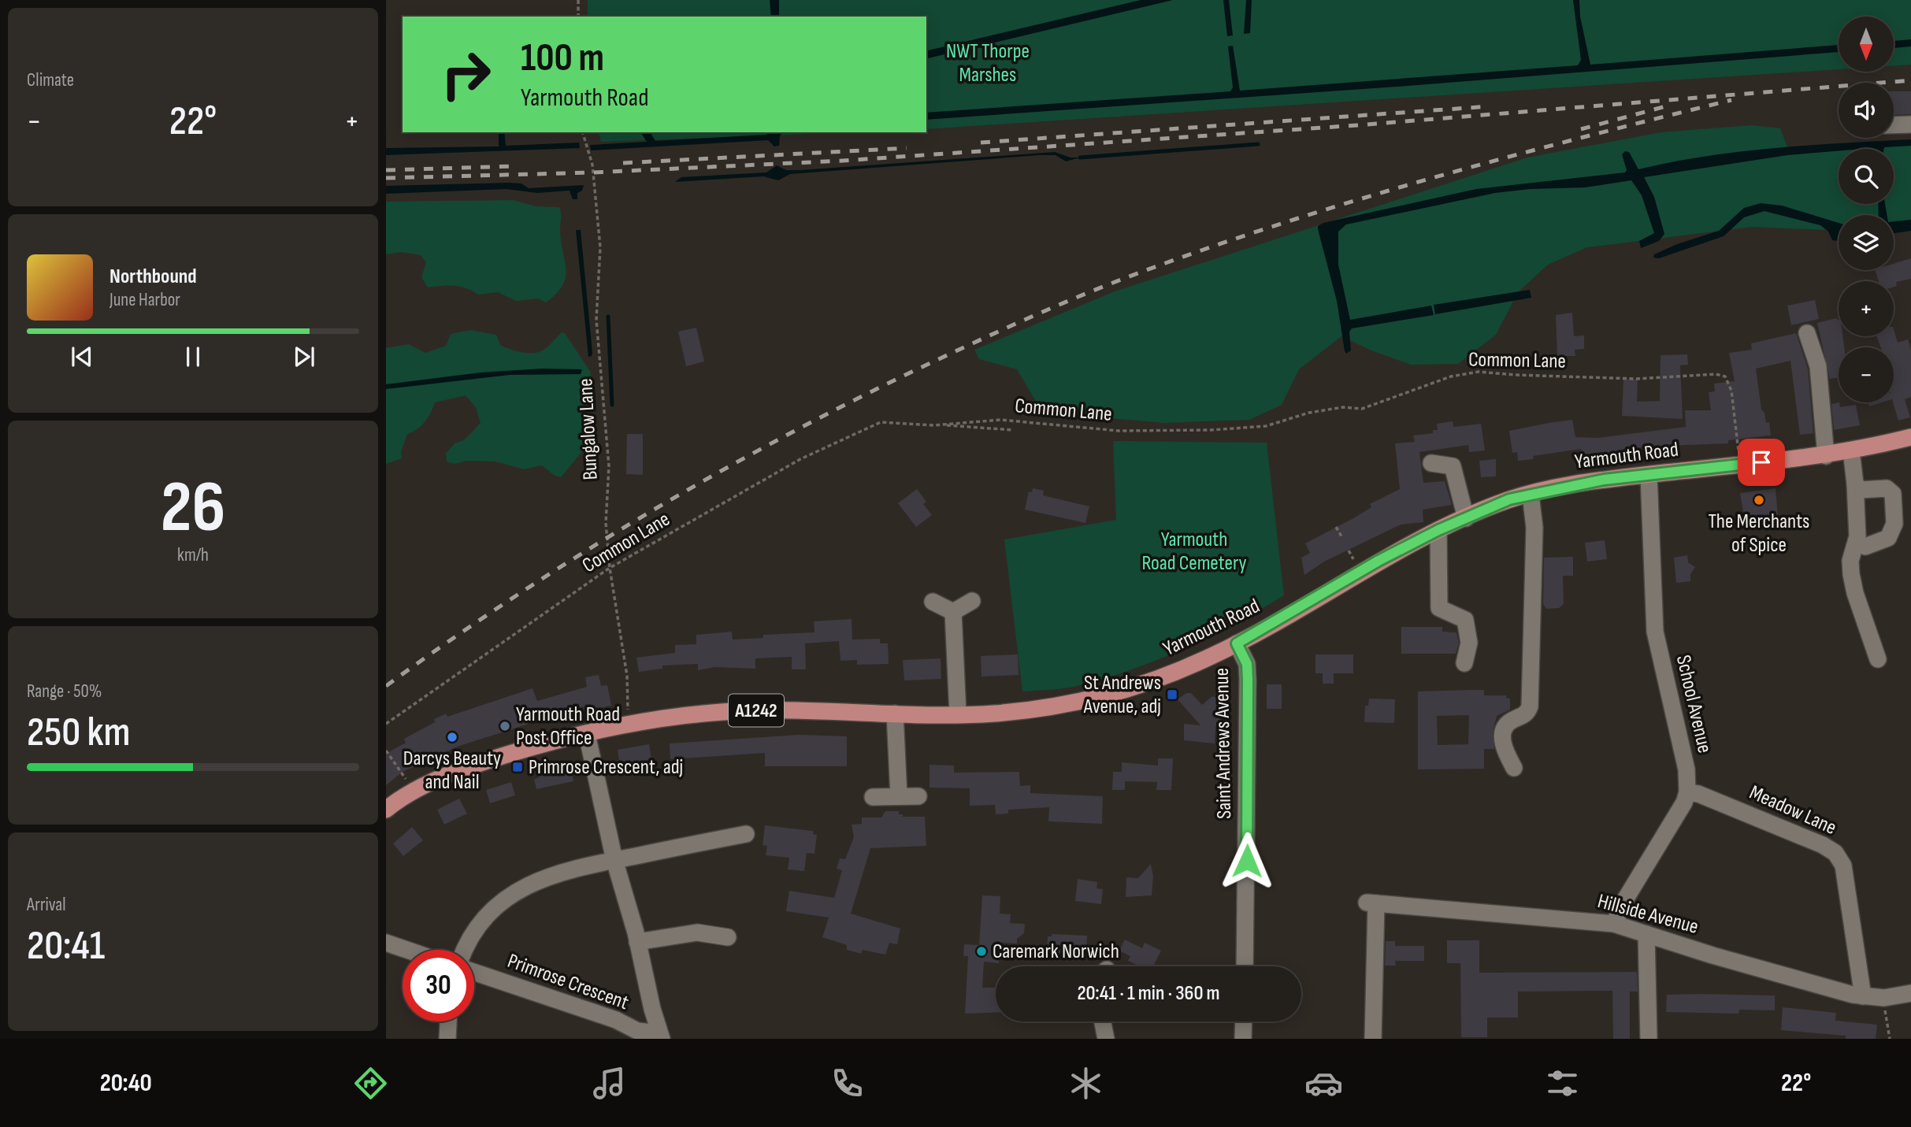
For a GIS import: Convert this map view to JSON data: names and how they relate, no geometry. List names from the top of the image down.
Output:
{
  "streets": {
    "main road": ["Yarmouth Road", "A1242"],
    "street": [
      "School Avenue",
      "Saint Andrews Avenue",
      "Meadow Lane",
      "Hillside Avenue",
      "Primrose Crescent"
    ],
    "path": ["Common Lane", "Bungalow Lane"]
  },
  "crossings": [
    ["Common Lane", "Bungalow Lane"],
    ["Common Lane", "Yarmouth Road"],
    ["Bungalow Lane", "Yarmouth Road"],
    ["Yarmouth Road", "School Avenue"],
    ["Yarmouth Road", "Saint Andrews Avenue"],
    ["Yarmouth Road", "Primrose Crescent"],
    ["School Avenue", "Meadow Lane"],
    ["School Avenue", "Hillside Avenue"],
    ["Meadow Lane", "Hillside Avenue"]
  ],
  "parks": ["NWT Thorpe Marshes", "Yarmouth Road Cemetery"],
  "places": {
    "other": [
      "The Merchants of Spice",
      "Yarmouth Road Post Office",
      "Darcys Beauty and Nail",
      "Caremark Norwich"
    ],
    "transit": ["St Andrews Avenue, adj", "Primrose Crescent, adj"]
  },
  "north": "bottom",
  "page": {
    "tile": [
      "Climate",
      ["26", "km/h"],
      ["Range · 50%", "250 km"],
      ["Arrival", "20:41"]
    ],
    "map_buttons": ["+", "−"],
    "turn": ["100 m", "Yarmouth Road"],
    "heat": ["−", "22°", "+"],
    "song": ["Northbound", "June Harbor"],
    "limit": "30",
    "trip": "20:41 · 1 min · 360 m",
    "tabs": ["20:40", "22°"]
  }
}
